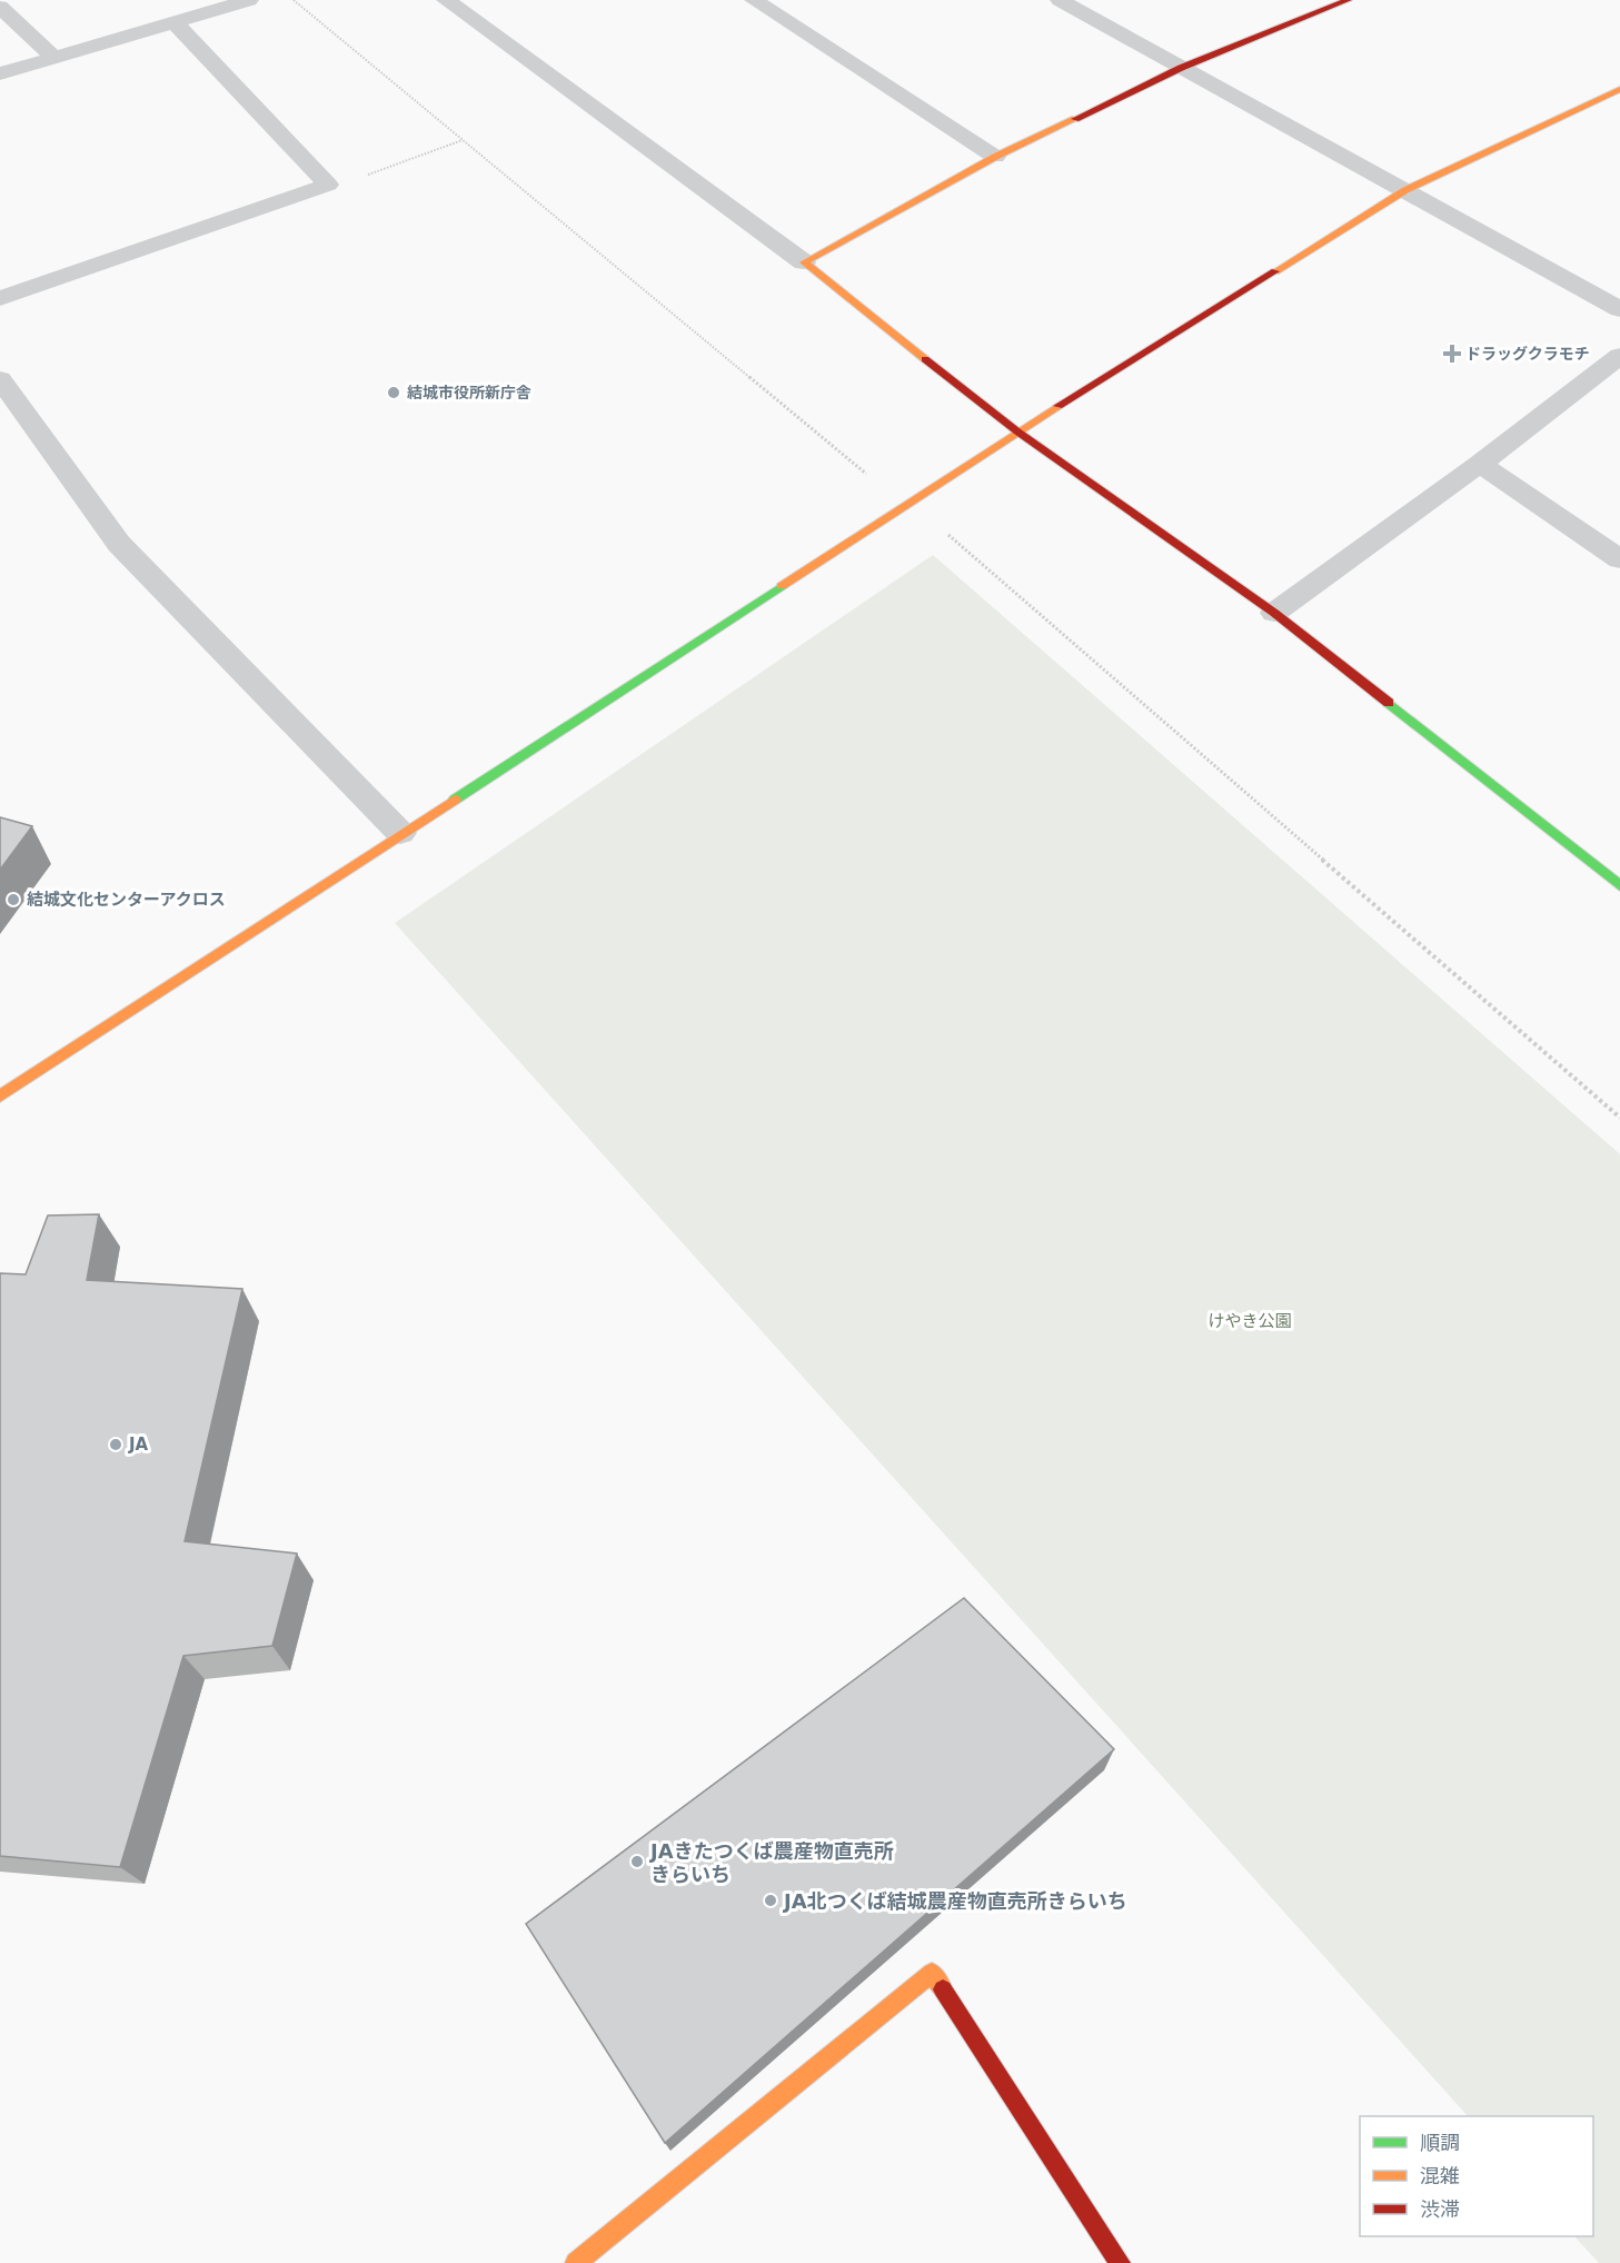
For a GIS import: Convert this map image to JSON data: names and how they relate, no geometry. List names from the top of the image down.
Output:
{
  "parks": ["けやき公園"],
  "places": {
    "health": ["ドラッグクラモチ"],
    "other": [
      "結城市役所新庁舎",
      "結城文化センターアクロス",
      "JA",
      "JAきたつくば農産物直売所 きらいち",
      "JA北つくば結城農産物直売所きらいち"
    ]
  },
  "legend": ["順調", "混雑", "渋滞"]
}
